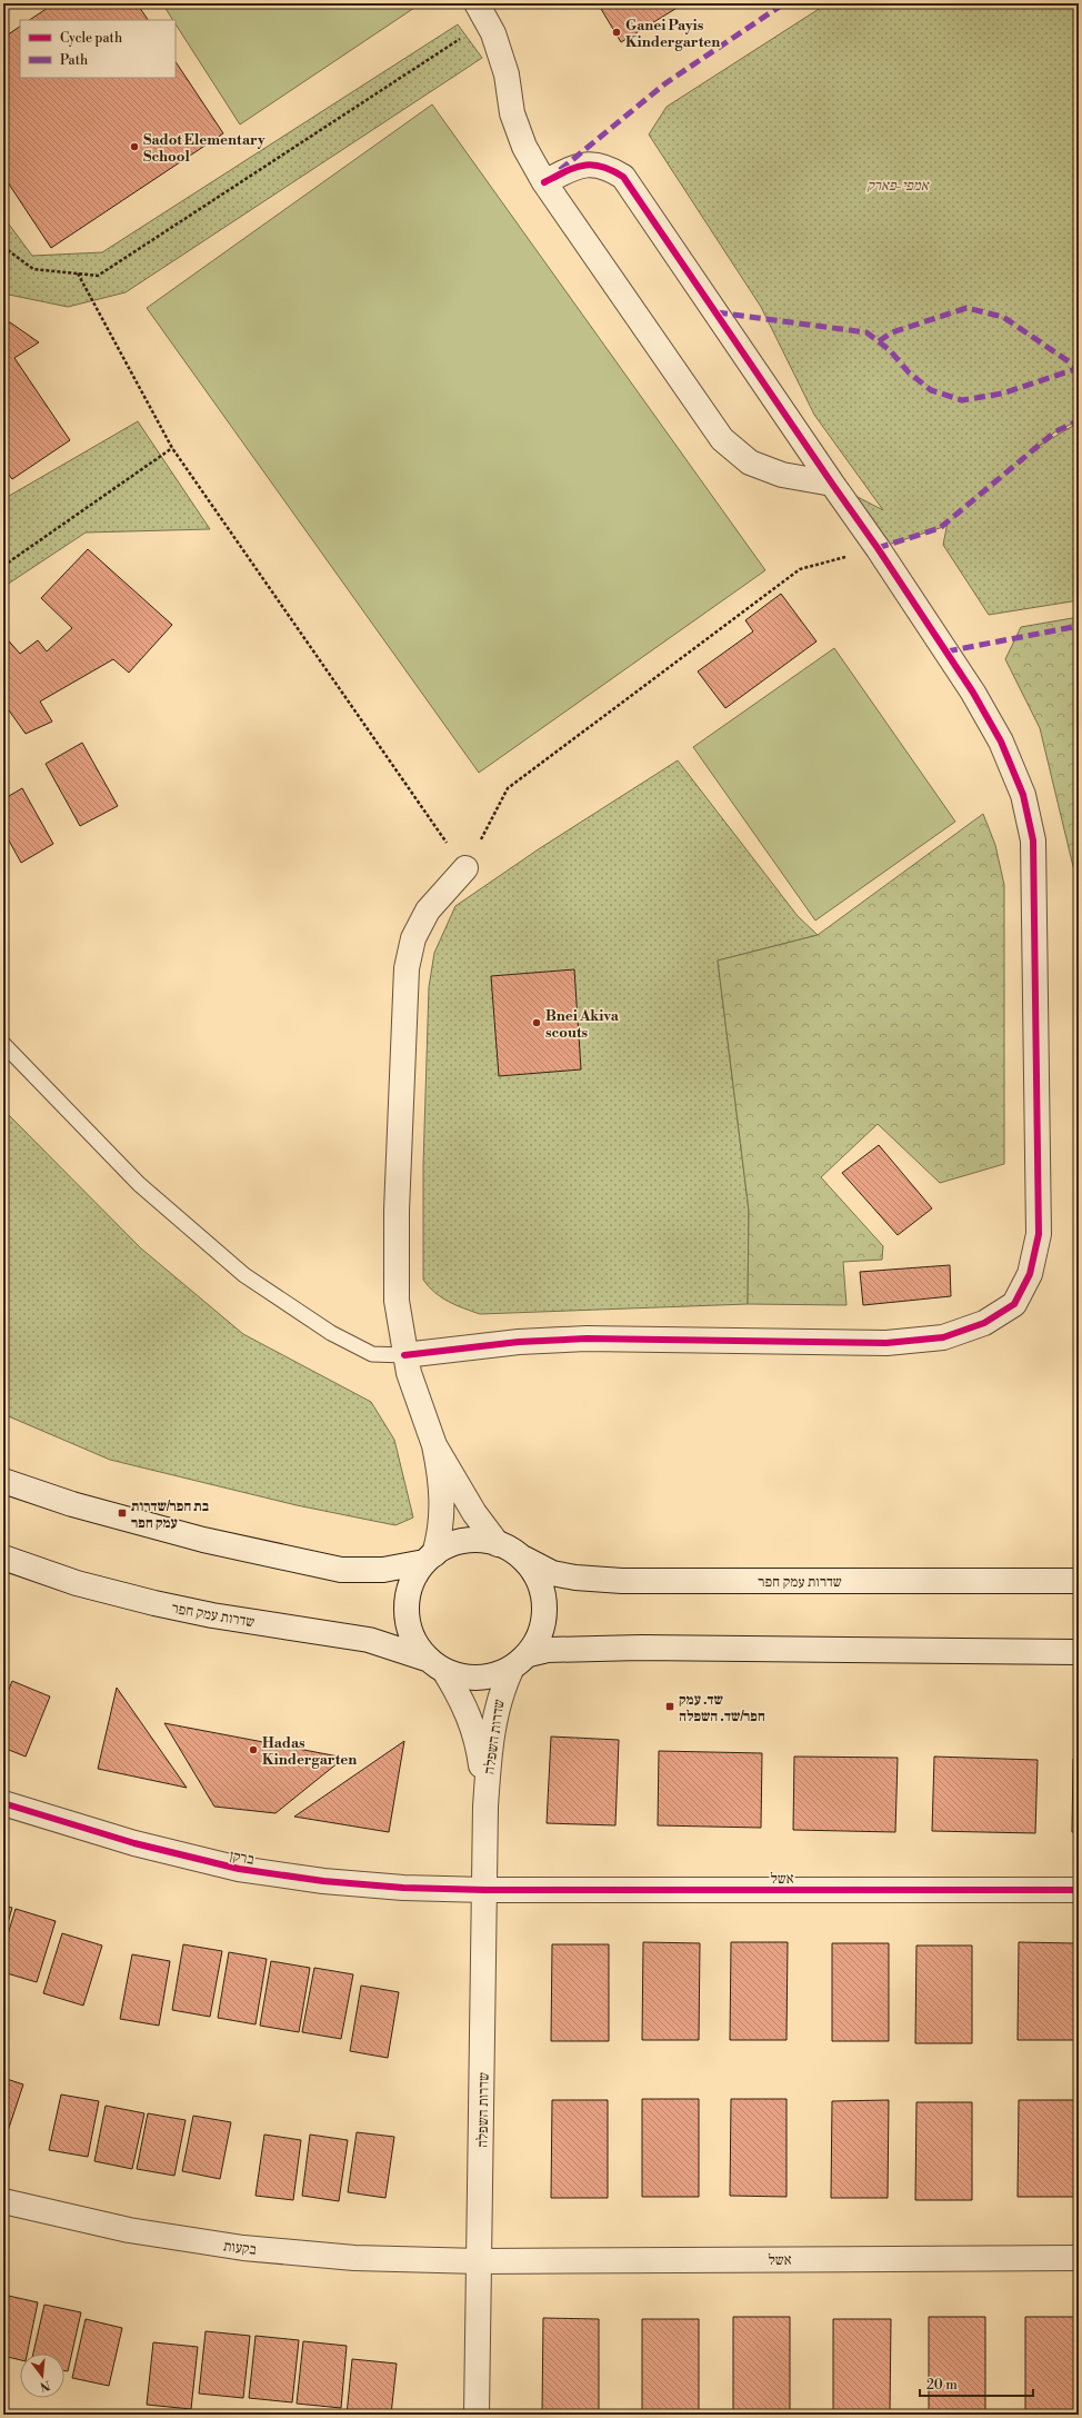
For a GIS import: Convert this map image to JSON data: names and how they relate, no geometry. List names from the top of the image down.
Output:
{
  "streets": {
    "street": [
      "שדרות עמק חפר",
      "שדרות השפלה",
      "ברקן",
      "אשל",
      "בקעות"
    ]
  },
  "crossings": [
    ["שדרות עמק חפר", "שדרות השפלה"],
    ["שדרות השפלה", "ברקן"],
    ["שדרות השפלה", "אשל"],
    ["שדרות השפלה", "בקעות"],
    ["ברקן", "אשל"],
    ["אשל", "בקעות"]
  ],
  "parks": ["אמפי-פארק"],
  "places": {
    "other": [
      "Ganei Payis Kindergarten",
      "Sadot Elementary School",
      "Bnei Akiva scouts",
      "Hadas Kindergarten"
    ],
    "transit": ["בת חפר/שדרות עמק חפר", "שד. עמק חפר/שד. השפלה"]
  },
  "legend": ["Cycle path", "Path"],
  "scale_bar": "20 m",
  "north": "bottom"
}
